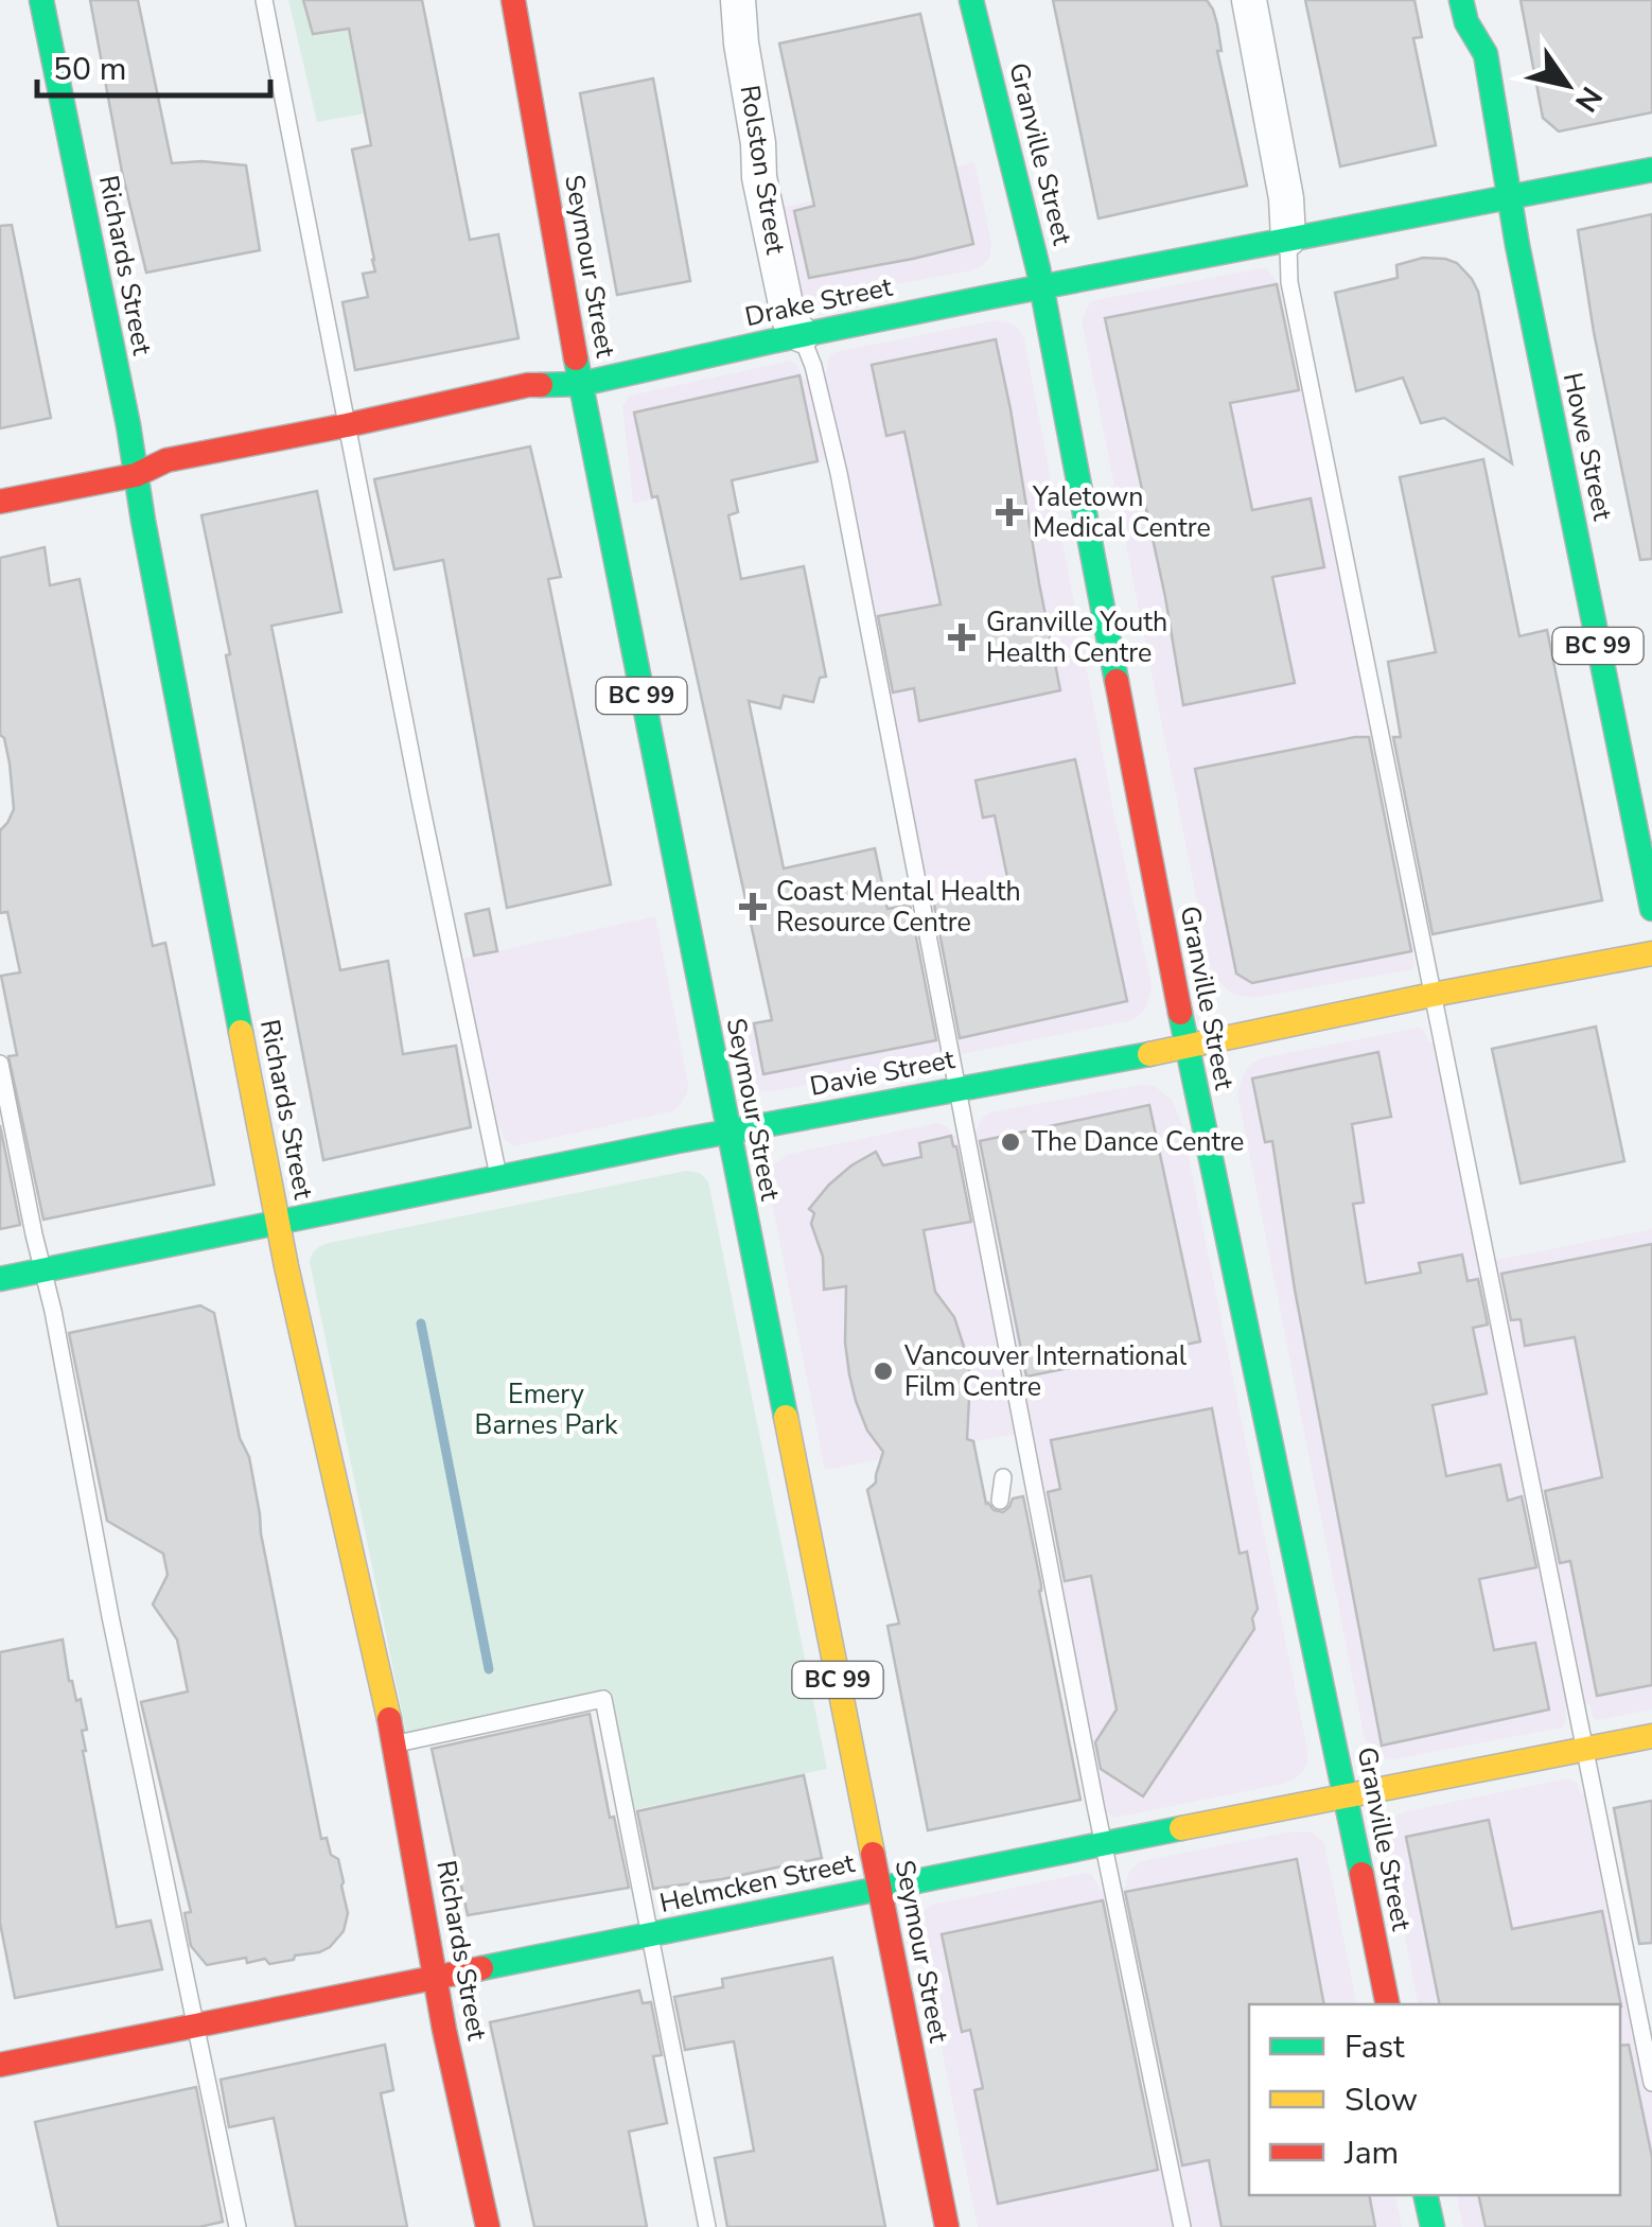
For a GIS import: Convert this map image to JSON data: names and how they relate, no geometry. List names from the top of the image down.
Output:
{
  "streets": {
    "main road": [
      "Granville Street",
      "Richards Street",
      "Seymour Street",
      "Drake Street",
      "Howe Street",
      "BC 99",
      "Davie Street",
      "Helmcken Street"
    ],
    "street": ["Rolston Street"]
  },
  "crossings": [
    ["Granville Street", "Drake Street"],
    ["Granville Street", "Davie Street"],
    ["Granville Street", "Helmcken Street"],
    ["Rolston Street", "Drake Street"],
    ["Richards Street", "Drake Street"],
    ["Richards Street", "Davie Street"],
    ["Richards Street", "Helmcken Street"],
    ["Seymour Street", "Drake Street"],
    ["Seymour Street", "Davie Street"],
    ["Seymour Street", "Helmcken Street"],
    ["Drake Street", "Howe Street"]
  ],
  "parks": ["Emery Barnes Park"],
  "places": {
    "health": ["Yaletown Medical Centre", "Granville Youth Health Centre", "Coast Mental Health Resource Centre"],
    "other": ["The Dance Centre", "Vancouver International Film Centre"]
  },
  "legend": ["Fast", "Slow", "Jam"],
  "scale_bar": "50 m",
  "north": "bottom right"
}
